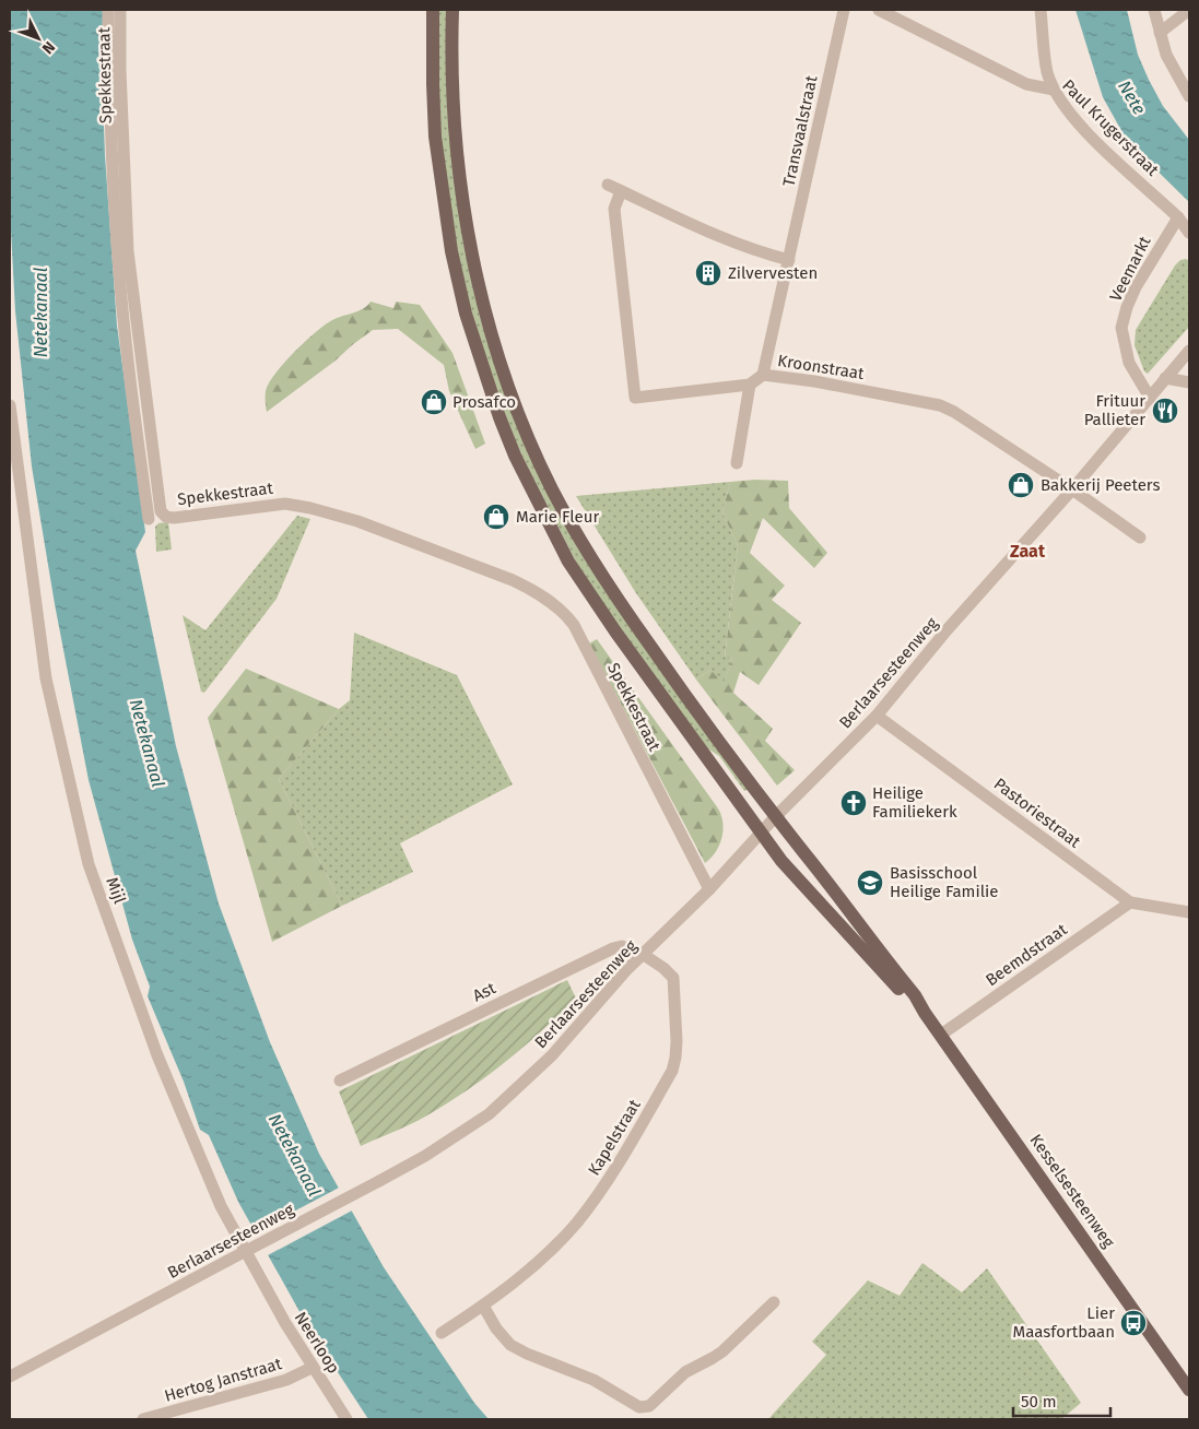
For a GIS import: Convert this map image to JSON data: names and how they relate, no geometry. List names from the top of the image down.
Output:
{
  "streets": {
    "main road": ["Kesselsesteenweg"],
    "street": [
      "Spekkestraat",
      "Paul Krugerstraat",
      "Transvaalstraat",
      "Veemarkt",
      "Kroonstraat",
      "Berlaarsesteenweg",
      "Pastoriestraat",
      "Mijl",
      "Beemdstraat",
      "Ast",
      "Kapelstraat",
      "Neerloop",
      "Hertog Janstraat"
    ]
  },
  "crossings": [
    ["Spekkestraat", "Berlaarsesteenweg"],
    ["Paul Krugerstraat", "Veemarkt"],
    ["Transvaalstraat", "Kroonstraat"],
    ["Veemarkt", "Berlaarsesteenweg"],
    ["Kroonstraat", "Berlaarsesteenweg"],
    ["Berlaarsesteenweg", "Pastoriestraat"],
    ["Berlaarsesteenweg", "Ast"],
    ["Berlaarsesteenweg", "Kapelstraat"],
    ["Berlaarsesteenweg", "Kesselsesteenweg"],
    ["Pastoriestraat", "Beemdstraat"],
    ["Mijl", "Neerloop"],
    ["Beemdstraat", "Kesselsesteenweg"],
    ["Ast", "Kapelstraat"],
    ["Neerloop", "Hertog Janstraat"]
  ],
  "districts": ["Zaat"],
  "water": ["Nete", "Netekanaal"],
  "places": {
    "building": ["Zilvervesten"],
    "shop": ["Prosafco", "Bakkerij Peeters", "Marie Fleur"],
    "restaurant": ["Frituur Pallieter"],
    "church": ["Heilige Familiekerk"],
    "school or university": ["Basisschool Heilige Familie"],
    "bus stop": ["Lier Maasfortbaan"]
  },
  "scale_bar": "50 m",
  "north": "bottom right"
}
